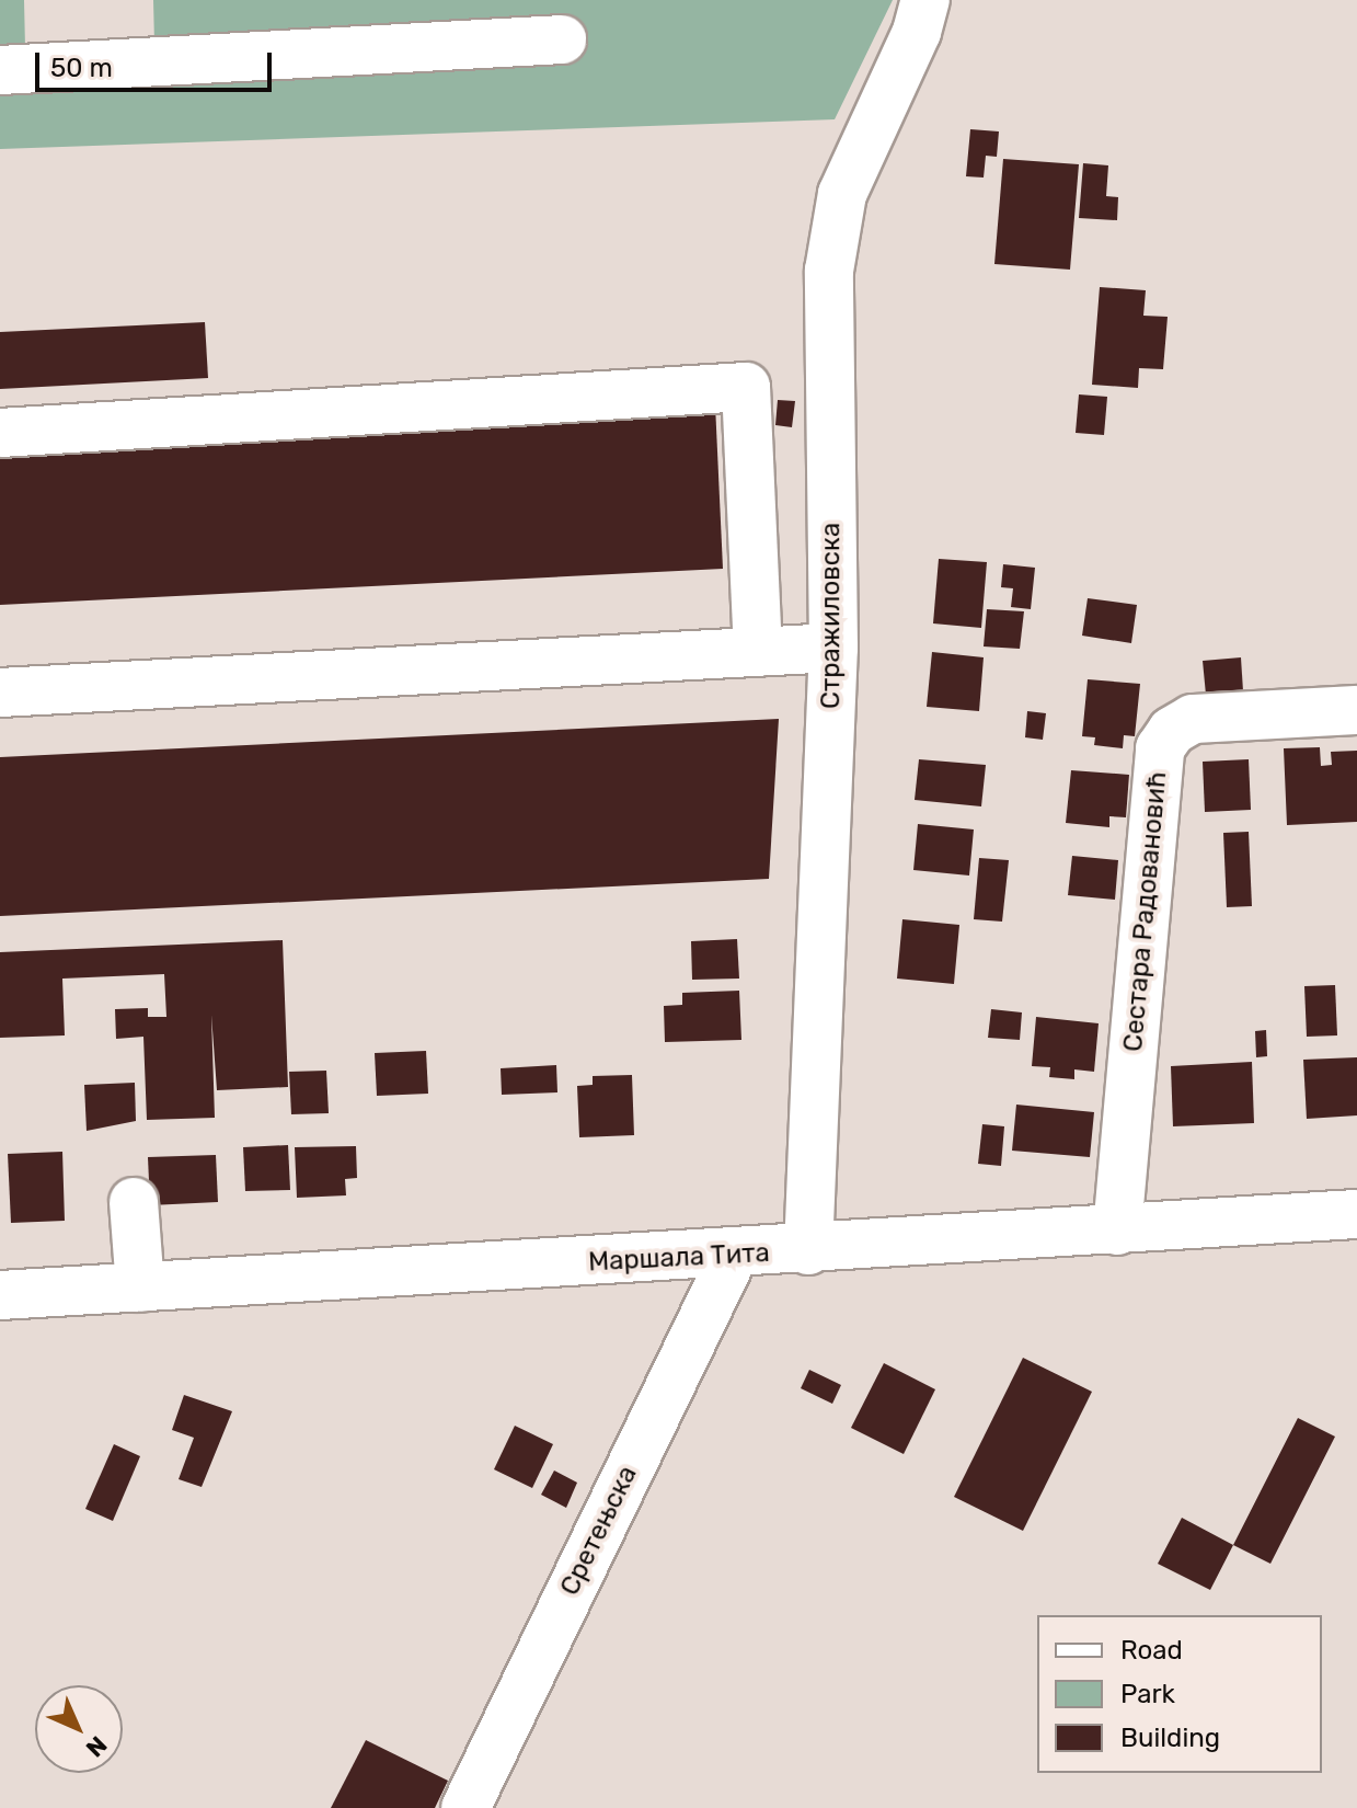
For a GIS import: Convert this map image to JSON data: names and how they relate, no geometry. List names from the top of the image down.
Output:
{
  "streets": {
    "street": [
      "Стражиловска",
      "Сестара Радовановић",
      "Маршала Тита",
      "Сретењска"
    ]
  },
  "crossings": [
    ["Стражиловска", "Маршала Тита"],
    ["Сестара Радовановић", "Маршала Тита"],
    ["Маршала Тита", "Сретењска"]
  ],
  "legend": ["Road", "Park", "Building"],
  "scale_bar": "50 m",
  "north": "bottom right"
}
